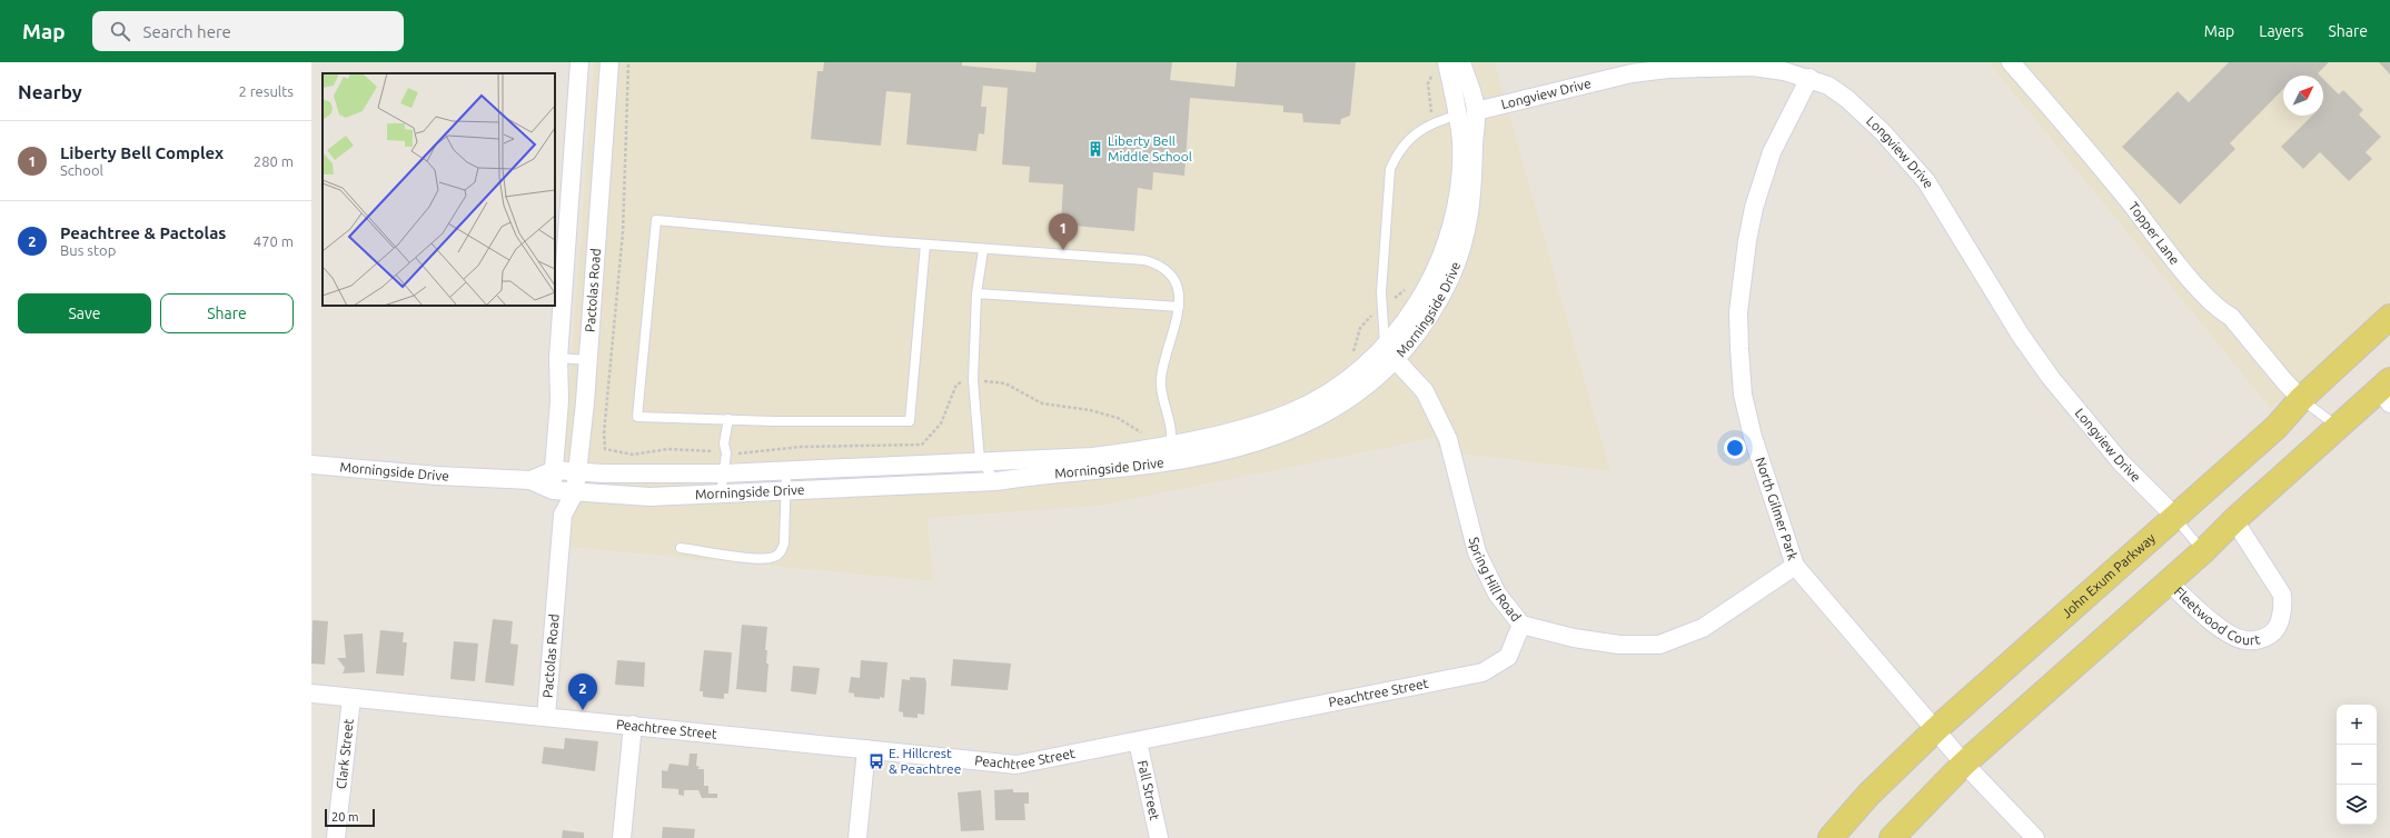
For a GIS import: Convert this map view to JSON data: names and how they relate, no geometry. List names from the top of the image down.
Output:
{
  "streets": {
    "main road": ["John Exum Parkway"],
    "street": [
      "Longview Drive",
      "Topper Lane",
      "Pactolas Road",
      "Morningside Drive",
      "North Gilmer Park",
      "Spring Hill Road",
      "Fleetwood Court",
      "Peachtree Street",
      "Clark Street",
      "Fall Street"
    ]
  },
  "crossings": [
    ["Longview Drive", "Morningside Drive"],
    ["Longview Drive", "North Gilmer Park"],
    ["Longview Drive", "John Exum Parkway"],
    ["Topper Lane", "John Exum Parkway"],
    ["Pactolas Road", "Morningside Drive"],
    ["Pactolas Road", "Peachtree Street"],
    ["Morningside Drive", "Spring Hill Road"],
    ["North Gilmer Park", "John Exum Parkway"],
    ["North Gilmer Park", "Spring Hill Road"],
    ["Spring Hill Road", "Peachtree Street"],
    ["Peachtree Street", "Clark Street"],
    ["Peachtree Street", "Fall Street"]
  ],
  "places": {
    "building": ["Liberty Bell Middle School"],
    "bus stop": ["E. Hillcrest & Peachtree"]
  },
  "scale_bar": "20 m",
  "north": "top right",
  "page": {
    "header": "Map",
    "search": "Search here",
    "nav": ["Map", "Layers", "Share"],
    "heading": ["Nearby", "2 results"],
    "list": [
      {
        "mark": "1",
        "name": "Liberty Bell Complex",
        "note": "School",
        "value": "280 m"
      },
      {
        "mark": "2",
        "name": "Peachtree & Pactolas",
        "note": "Bus stop",
        "value": "470 m"
      }
    ],
    "pins": ["1", "2"],
    "buttons": ["Save", "Share"],
    "map_buttons": ["+", "−"],
    "scale": "20 m"
  }
}
